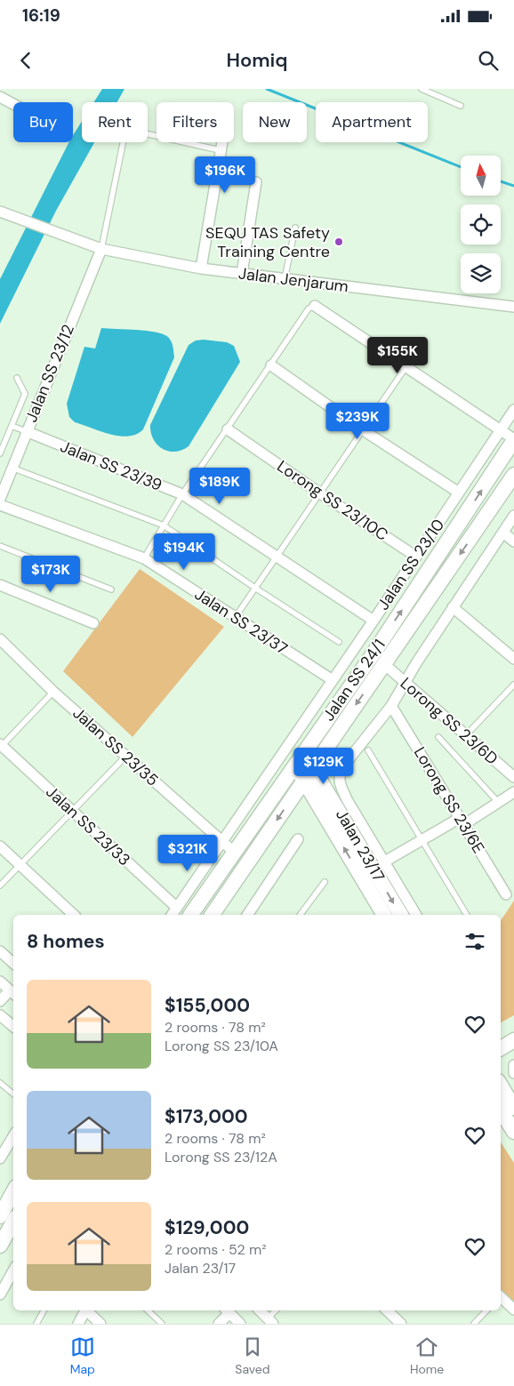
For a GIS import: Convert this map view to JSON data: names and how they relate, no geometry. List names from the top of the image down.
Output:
{
  "streets": {
    "main road": ["Jalan SS 24/1", "Jalan 23/17"],
    "street": [
      "Jalan Jenjarum",
      "Jalan SS 23/12",
      "Jalan SS 23/39",
      "Lorong SS 23/10C",
      "Jalan SS 23/10",
      "Jalan SS 23/37",
      "Lorong SS 23/6D",
      "Jalan SS 23/35",
      "Lorong SS 23/6E",
      "Jalan SS 23/33"
    ]
  },
  "crossings": [
    ["Jalan Jenjarum", "Jalan SS 23/12"],
    ["Jalan SS 23/12", "Jalan SS 23/39"],
    ["Jalan SS 23/39", "Jalan SS 23/10"],
    ["Lorong SS 23/10C", "Jalan SS 23/10"],
    ["Jalan SS 23/10", "Jalan SS 23/37"],
    ["Jalan SS 23/10", "Jalan SS 23/35"],
    ["Jalan SS 23/10", "Jalan SS 23/33"],
    ["Jalan SS 24/1", "Lorong SS 23/6D"],
    ["Jalan SS 24/1", "Jalan SS 23/35"],
    ["Jalan SS 24/1", "Jalan 23/17"]
  ],
  "places": ["SEQU TAS Safety Training Centre"],
  "north": "top",
  "page": {
    "status": "16:19",
    "header": "Homiq",
    "chip": [
      "Buy",
      "Rent",
      "Filters",
      "New",
      "Apartment"
    ],
    "price": [
      "$196K",
      "$155K",
      "$239K",
      "$189K",
      "$194K",
      "$173K",
      "$129K",
      "$321K"
    ],
    "heading": "8 homes",
    "list": [
      {
        "name": "$155,000",
        "note": "2 rooms · 78 m² · Lorong SS 23/10A"
      },
      {
        "name": "$173,000",
        "note": "2 rooms · 78 m² · Lorong SS 23/12A"
      },
      {
        "name": "$129,000",
        "note": "2 rooms · 52 m² · Jalan 23/17"
      }
    ],
    "tabs": ["Map", "Saved", "Home"]
  }
}
